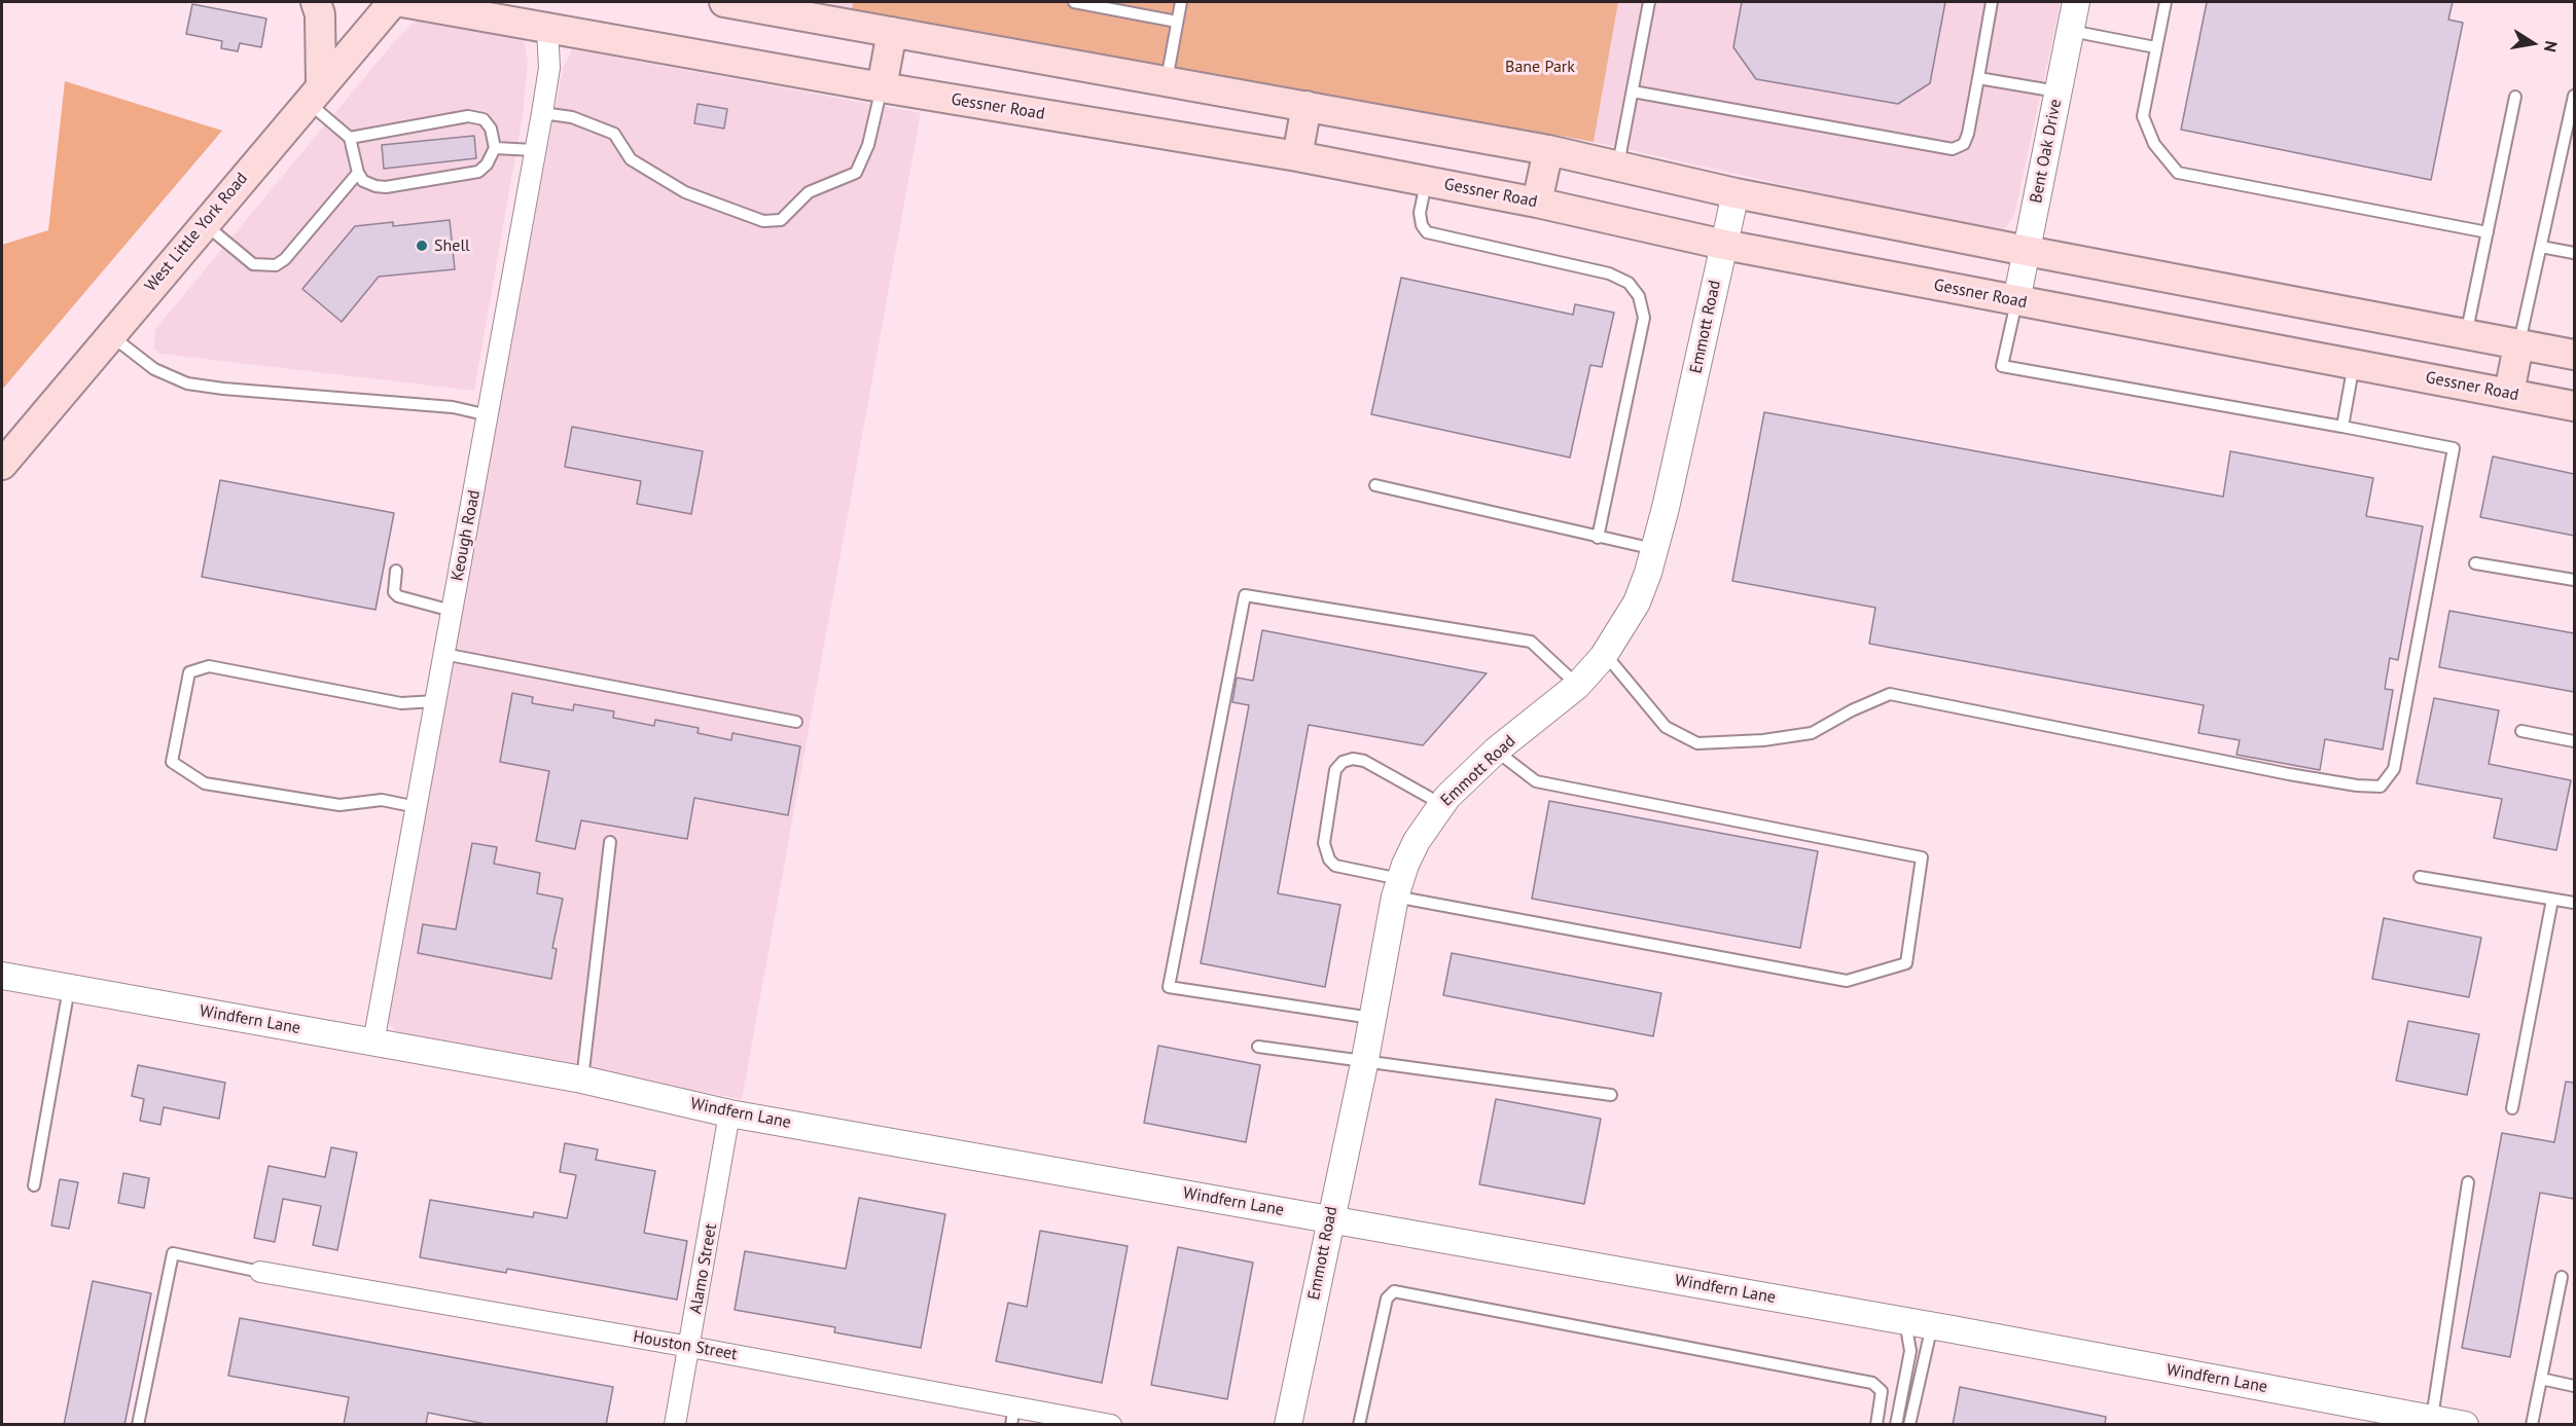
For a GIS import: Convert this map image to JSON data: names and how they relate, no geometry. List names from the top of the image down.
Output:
{
  "streets": {
    "main road": ["Gessner Road", "West Little York Road"],
    "street": [
      "Bent Oak Drive",
      "Emmott Road",
      "Keough Road",
      "Windfern Lane",
      "Alamo Street",
      "Houston Street"
    ]
  },
  "crossings": [
    ["Gessner Road", "Bent Oak Drive"],
    ["Gessner Road", "Emmott Road"],
    ["Gessner Road", "Keough Road"],
    ["Emmott Road", "Windfern Lane"],
    ["Keough Road", "Windfern Lane"],
    ["Windfern Lane", "Alamo Street"],
    ["Alamo Street", "Houston Street"]
  ],
  "parks": ["Bane Park"],
  "places": ["Shell"],
  "north": "right"
}
